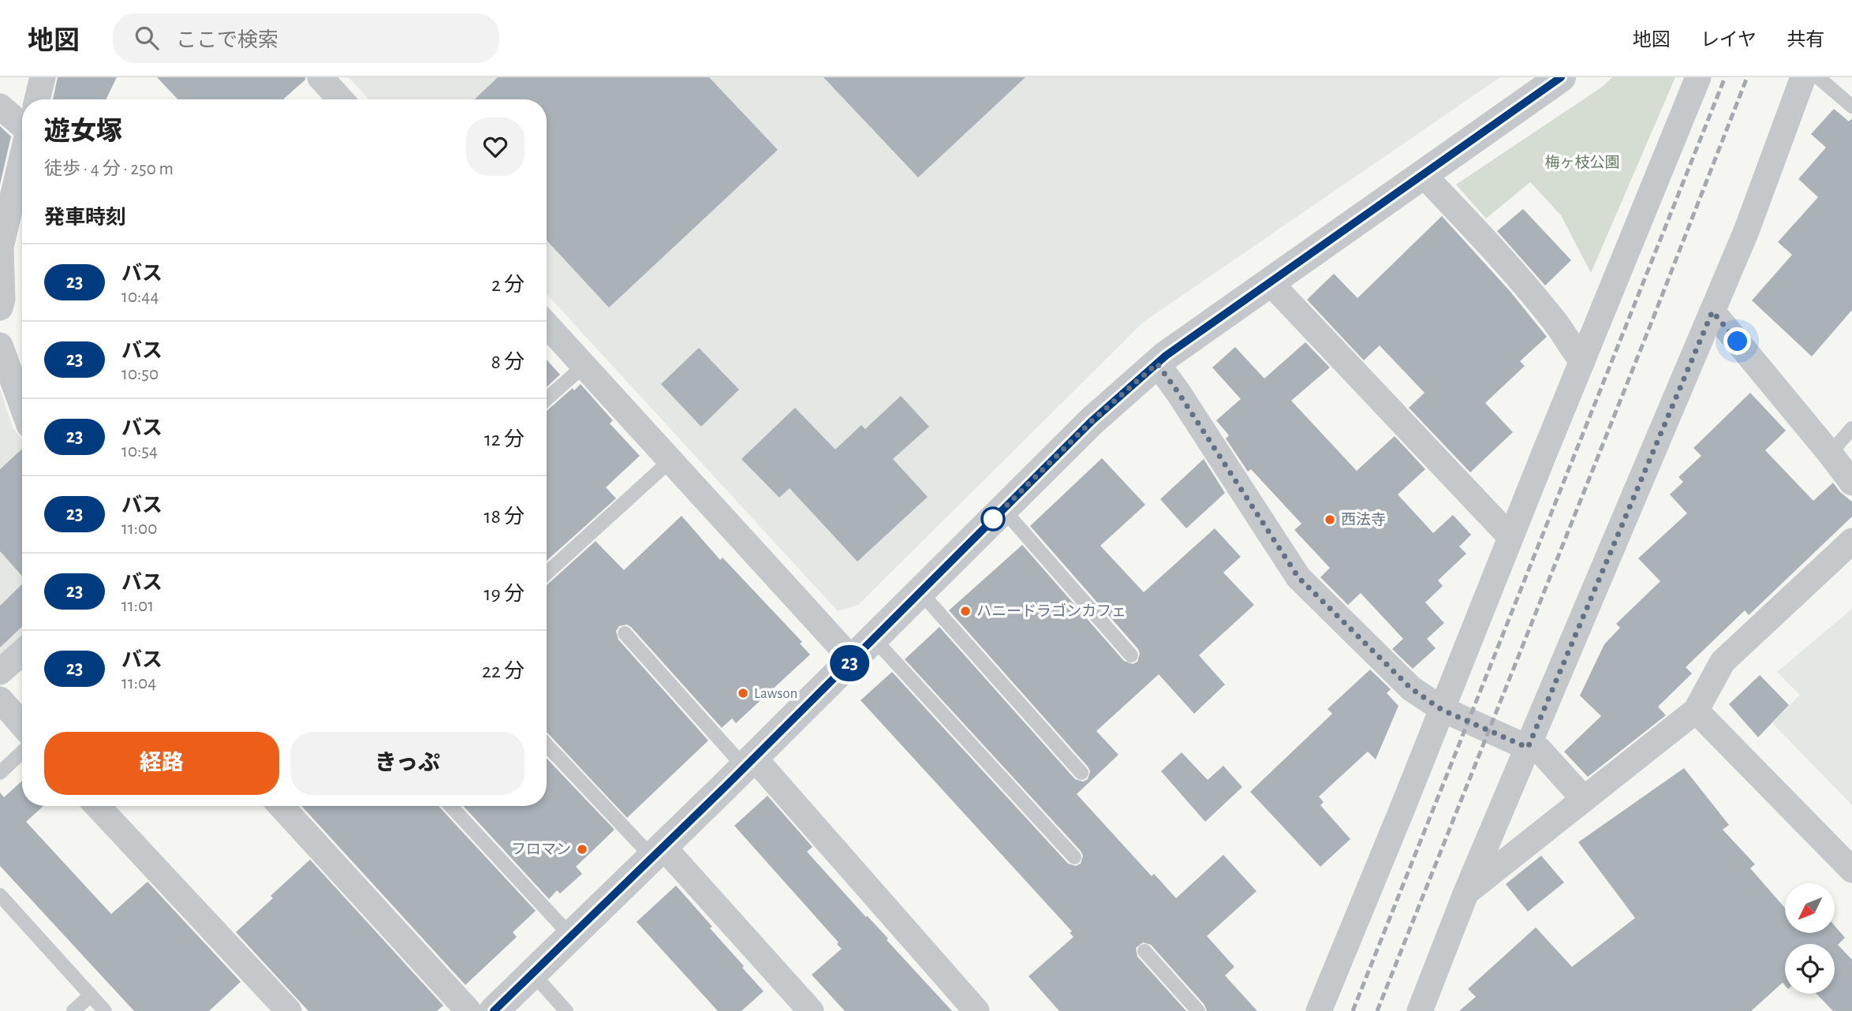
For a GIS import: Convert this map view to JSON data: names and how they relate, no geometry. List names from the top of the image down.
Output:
{
  "parks": ["梅ヶ枝公園"],
  "places": [
    "西法寺",
    "ハニードラゴンカフェ",
    "Lawson",
    "フロマン"
  ],
  "lines": ["bus line 23"],
  "north": "bottom left",
  "page": {
    "header": "地図",
    "search": "ここで検索",
    "nav": ["地図", "レイヤ", "共有"],
    "on_map": "23",
    "heading": [
      ["遊女塚", "徒歩 · 4 分 · 250 m"],
      "発車時刻"
    ],
    "list": [
      {
        "mark": "23",
        "name": "バス",
        "note": "10:44",
        "value": "2 分"
      },
      {
        "mark": "23",
        "name": "バス",
        "note": "10:50",
        "value": "8 分"
      },
      {
        "mark": "23",
        "name": "バス",
        "note": "10:54",
        "value": "12 分"
      },
      {
        "mark": "23",
        "name": "バス",
        "note": "11:00",
        "value": "18 分"
      },
      {
        "mark": "23",
        "name": "バス",
        "note": "11:01",
        "value": "19 分"
      },
      {
        "mark": "23",
        "name": "バス",
        "note": "11:04",
        "value": "22 分"
      }
    ],
    "buttons": ["経路", "きっぷ"]
  }
}
